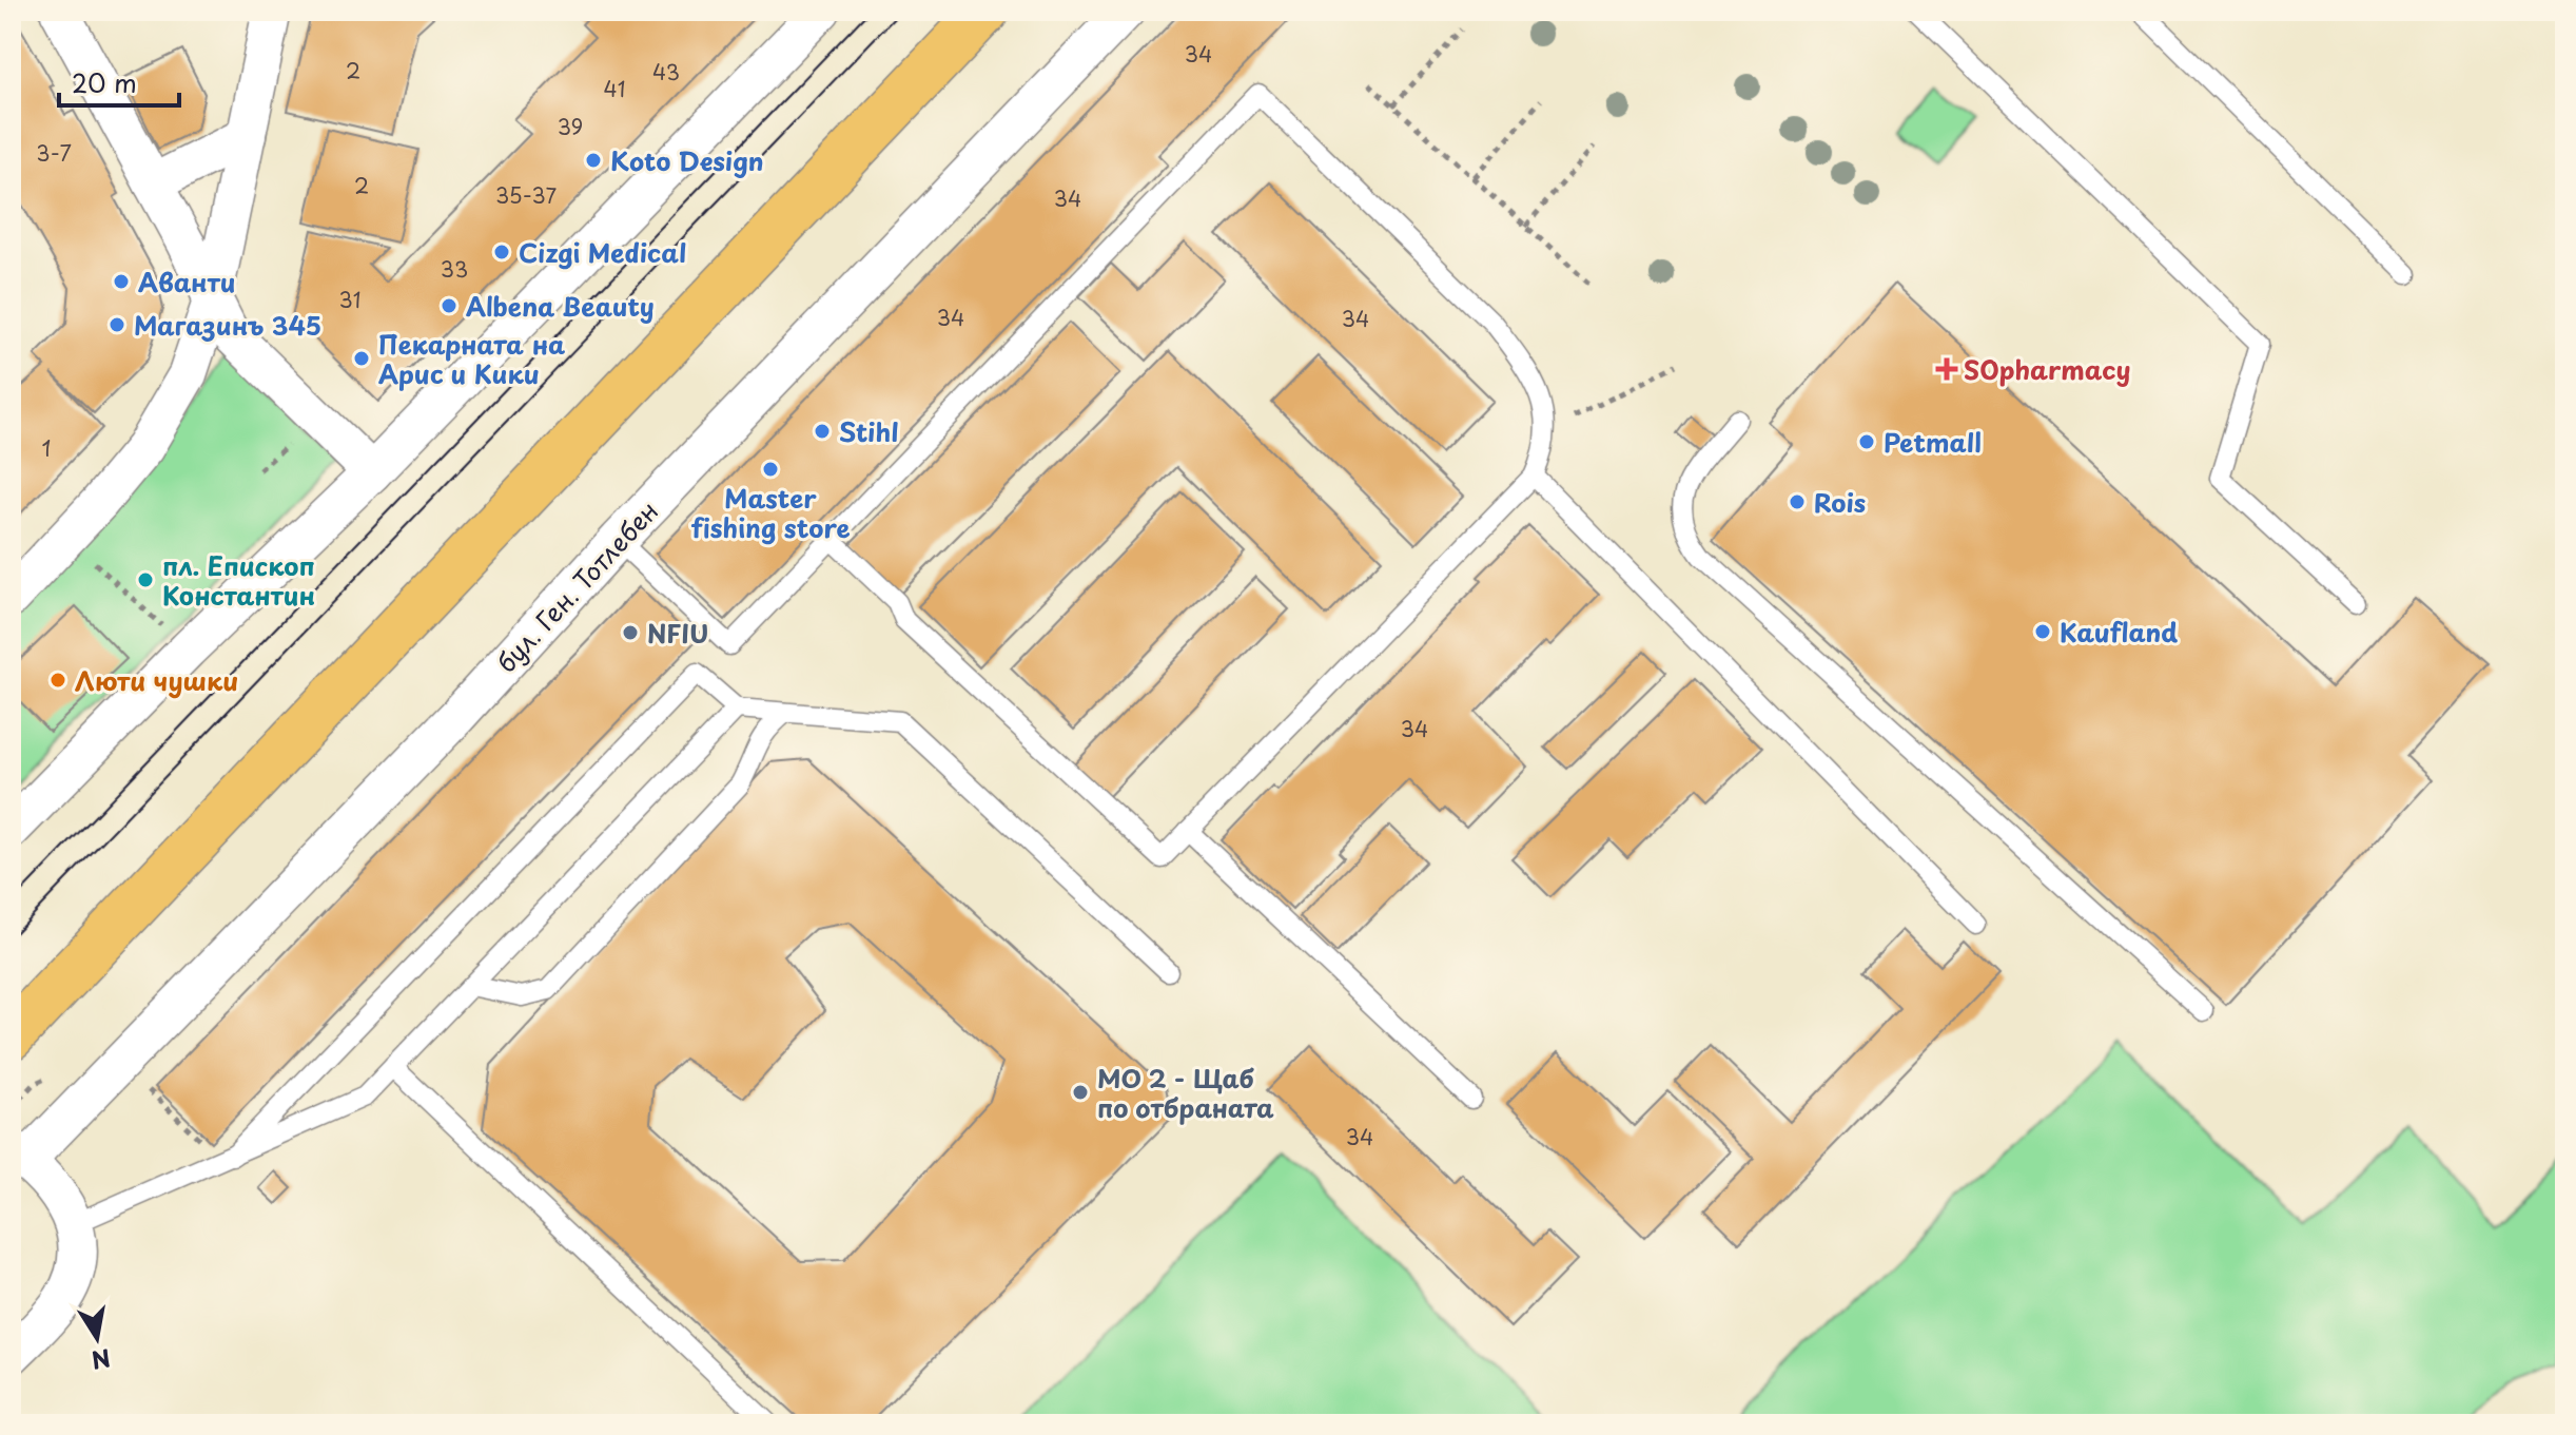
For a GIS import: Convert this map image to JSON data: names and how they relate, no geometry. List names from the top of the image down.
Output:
{
  "streets": {
    "street": ["бул. Ген. Тотлебен"]
  },
  "places": {
    "other": [
      "Koto Design",
      "Cizgi Medical",
      "Аванти",
      "Albena Beauty",
      "Магазинъ 345",
      "Пекарната на Арис и Кики",
      "Stihl",
      "Petmall",
      "Master fishing store",
      "Rois",
      "пл. Епископ Константин",
      "Kaufland",
      "NFIU",
      "Люти чушки",
      "МО 2 - Щаб по отбраната"
    ],
    "health": ["SOpharmacy"]
  },
  "house_numbers": [
    "34",
    "2",
    "43",
    "41",
    "39",
    "3-7",
    "2",
    "35-37",
    "34",
    "33",
    "31",
    "34",
    "34",
    "1",
    "34",
    "34"
  ],
  "scale_bar": "20 m",
  "north": "bottom"
}
